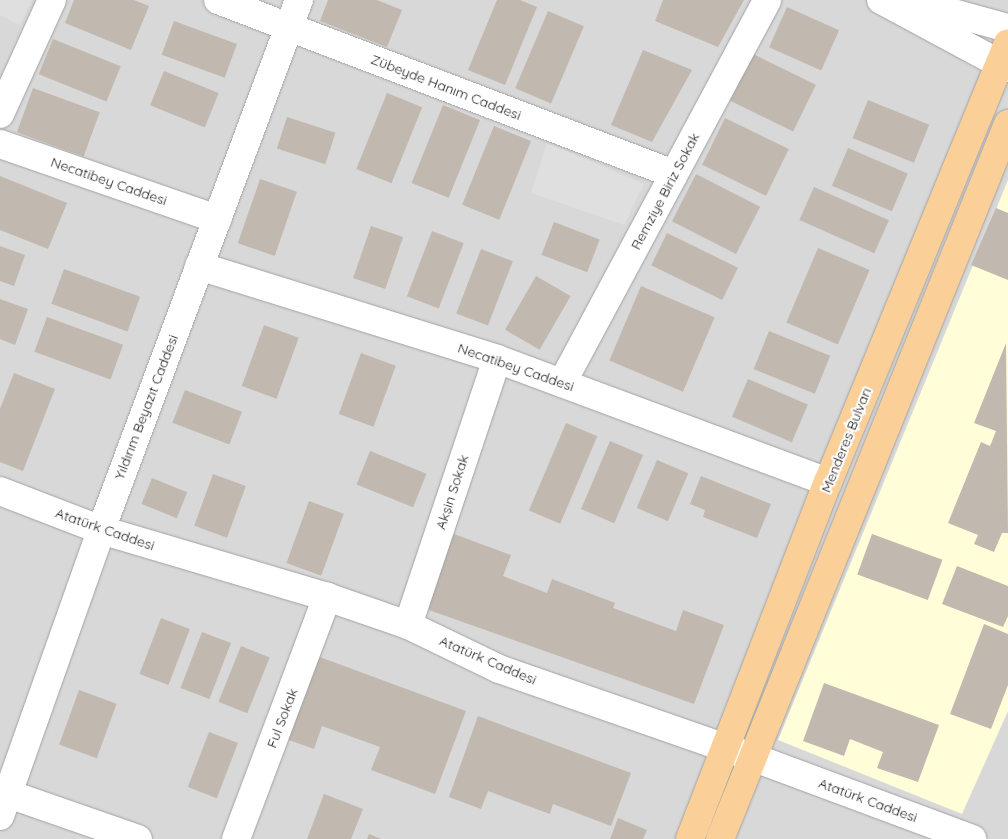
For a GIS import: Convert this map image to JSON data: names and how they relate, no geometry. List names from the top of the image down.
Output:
{
  "streets": {
    "main road": ["Menderes Bulvarı"],
    "street": [
      "Zübeyde Hanım Caddesi",
      "Necatibey Caddesi",
      "Remziye Biriz Sokak",
      "Yıldırım Beyazıt Caddesi",
      "Akşin Sokak",
      "Atatürk Caddesi",
      "Ful Sokak"
    ]
  },
  "crossings": [
    ["Zübeyde Hanım Caddesi", "Remziye Biriz Sokak"],
    ["Zübeyde Hanım Caddesi", "Yıldırım Beyazıt Caddesi"],
    ["Necatibey Caddesi", "Remziye Biriz Sokak"],
    ["Necatibey Caddesi", "Yıldırım Beyazıt Caddesi"],
    ["Necatibey Caddesi", "Menderes Bulvarı"],
    ["Necatibey Caddesi", "Akşin Sokak"],
    ["Yıldırım Beyazıt Caddesi", "Atatürk Caddesi"],
    ["Menderes Bulvarı", "Atatürk Caddesi"],
    ["Akşin Sokak", "Atatürk Caddesi"],
    ["Atatürk Caddesi", "Ful Sokak"]
  ]
}
